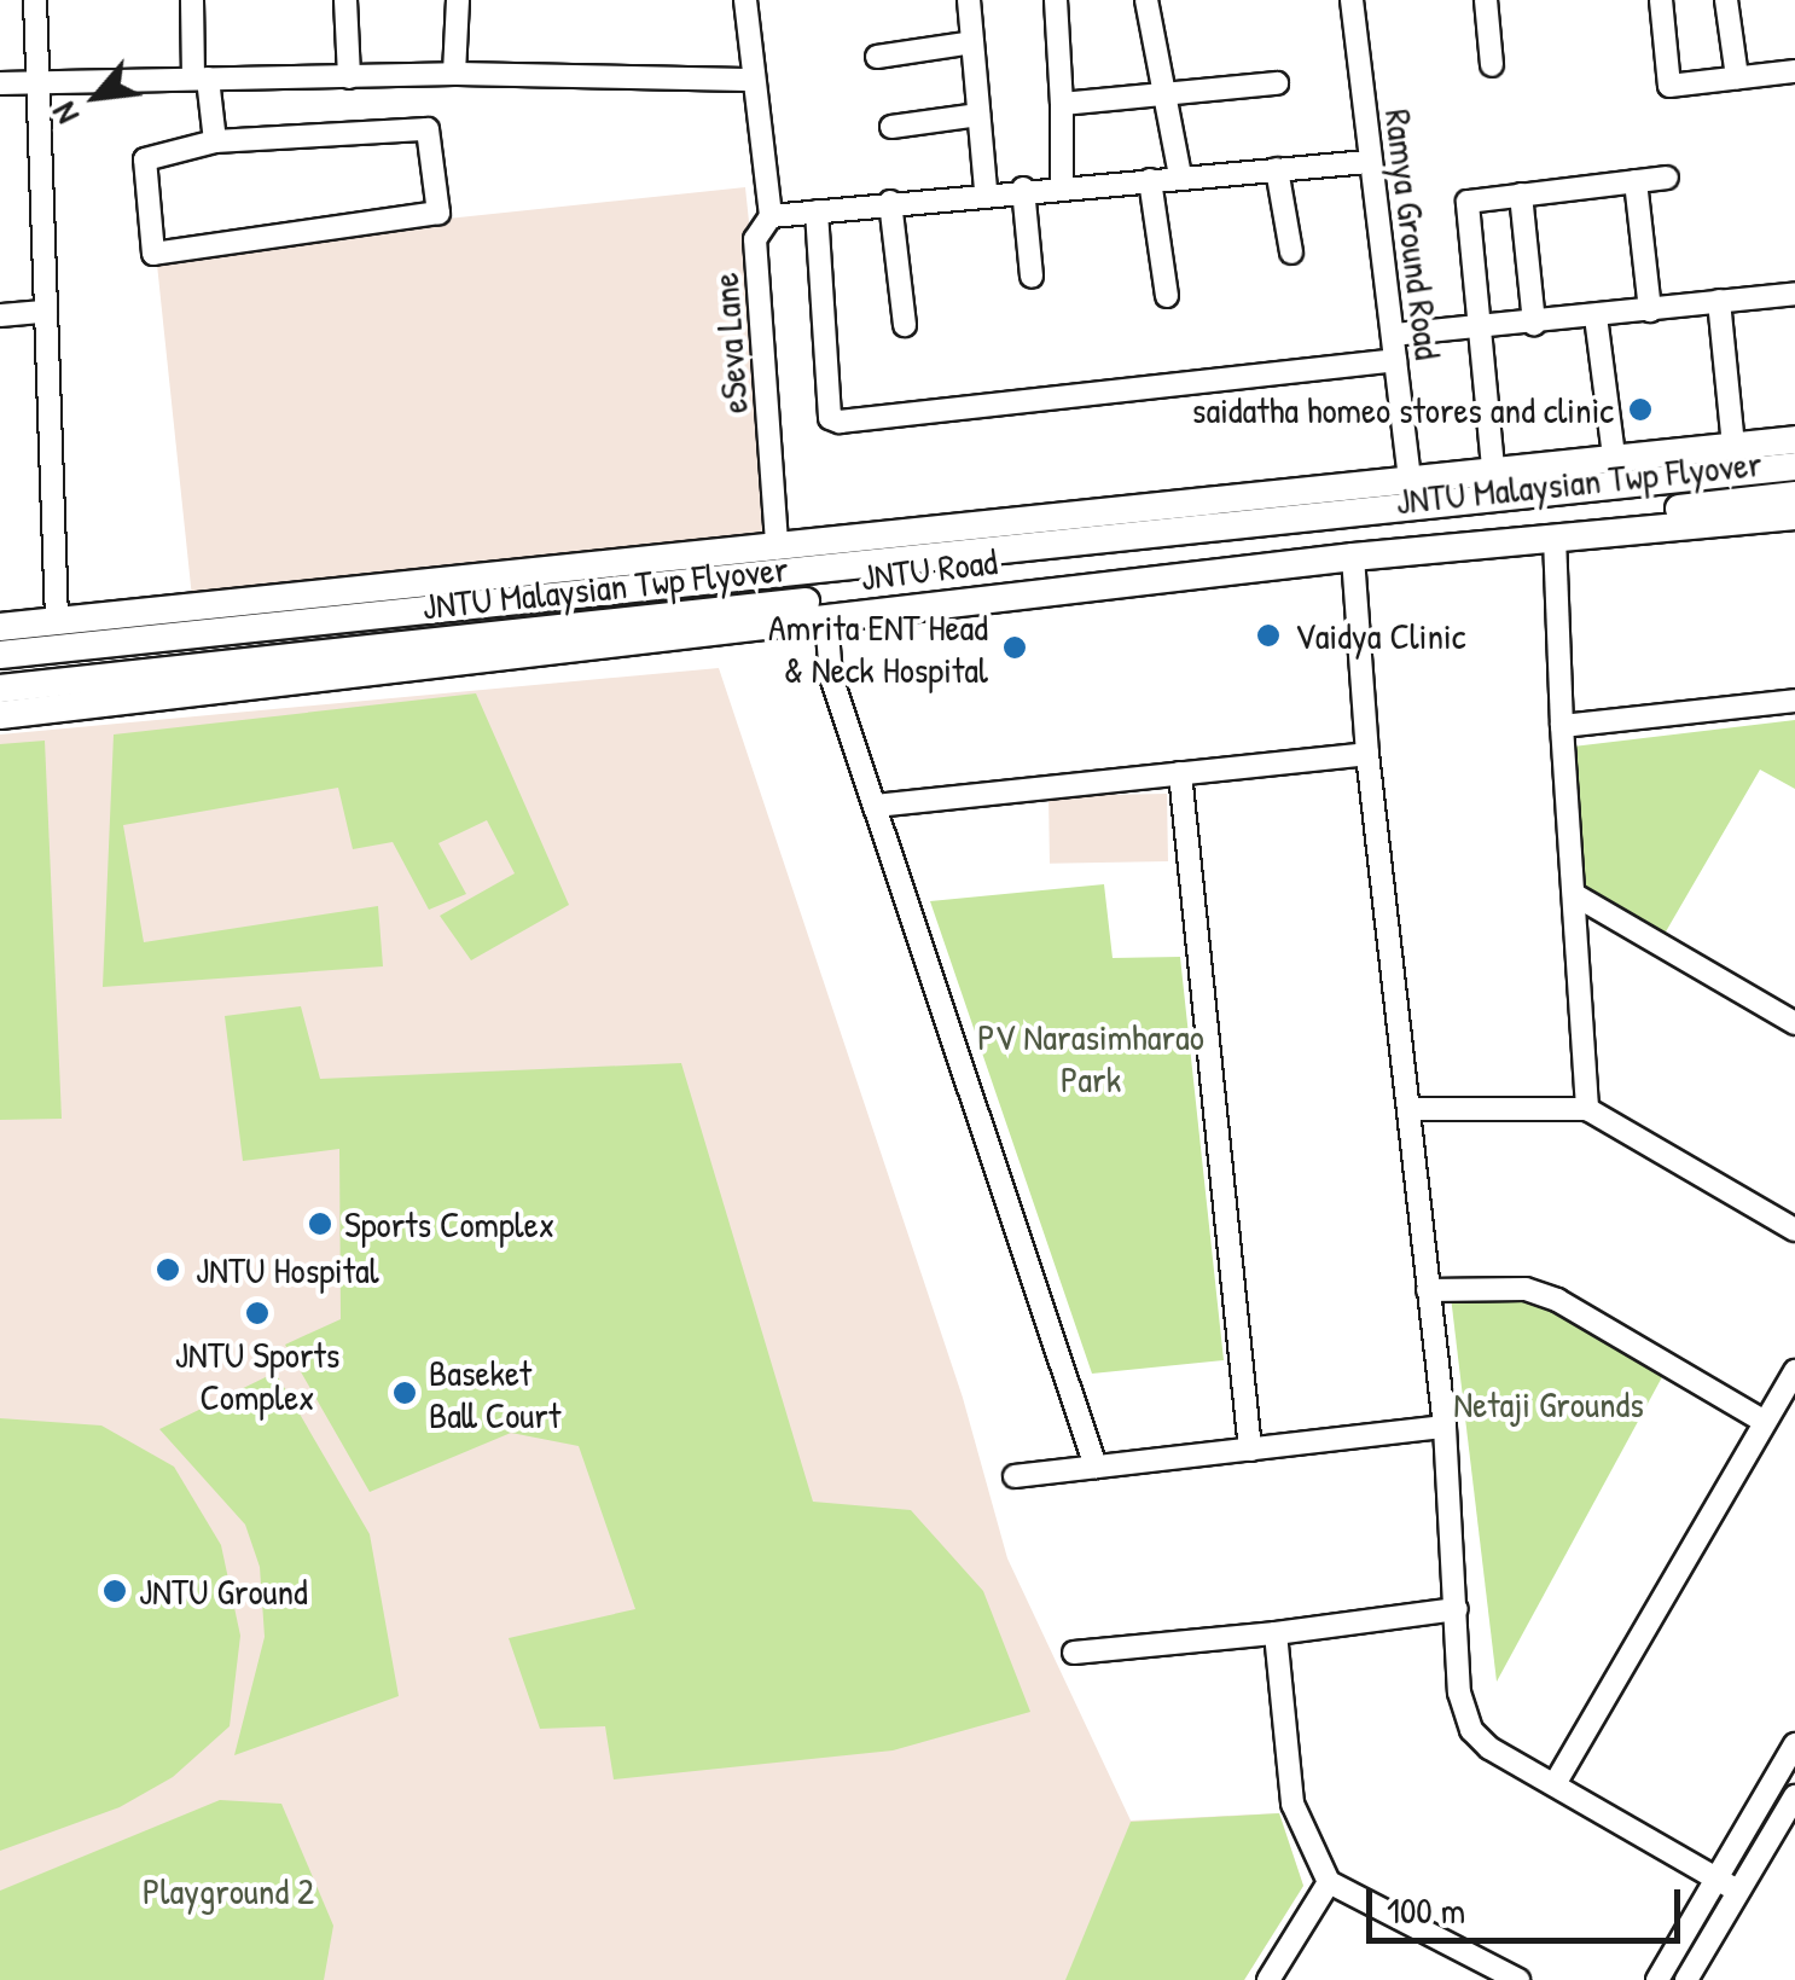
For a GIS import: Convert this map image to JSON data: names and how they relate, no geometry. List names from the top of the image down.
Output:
{
  "streets": {
    "main road": ["JNTU Malaysian Twp Flyover", "JNTU Road"],
    "street": ["Ramya Ground Road", "eSeva Lane"]
  },
  "crossings": [
    ["Ramya Ground Road", "JNTU Road"],
    ["eSeva Lane", "JNTU Road"]
  ],
  "parks": ["PV Narasimharao Park", "Netaji Grounds", "Playground 2"],
  "places": [
    "saidatha homeo stores and clinic",
    "Vaidya Clinic",
    "Amrita ENT Head & Neck Hospital",
    "Sports Complex",
    "JNTU Hospital",
    "JNTU Sports Complex",
    "Baseket Ball Court",
    "JNTU Ground"
  ],
  "scale_bar": "100 m",
  "north": "bottom left"
}
